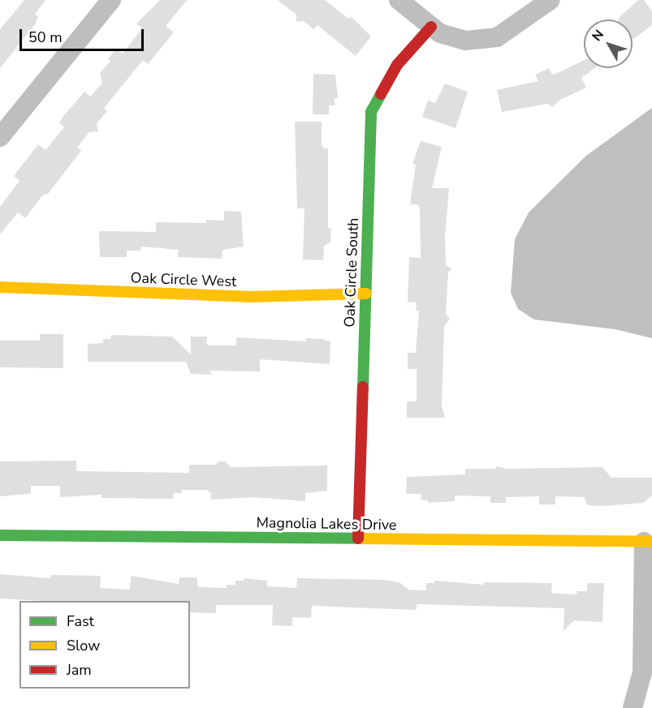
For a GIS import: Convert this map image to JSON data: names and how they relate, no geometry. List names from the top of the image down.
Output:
{
  "streets": {
    "street": ["Oak Circle South", "Oak Circle West", "Magnolia Lakes Drive"]
  },
  "crossings": [
    ["Oak Circle South", "Oak Circle West"],
    ["Oak Circle South", "Magnolia Lakes Drive"]
  ],
  "legend": ["Fast", "Slow", "Jam"],
  "scale_bar": "50 m",
  "north": "top left"
}
